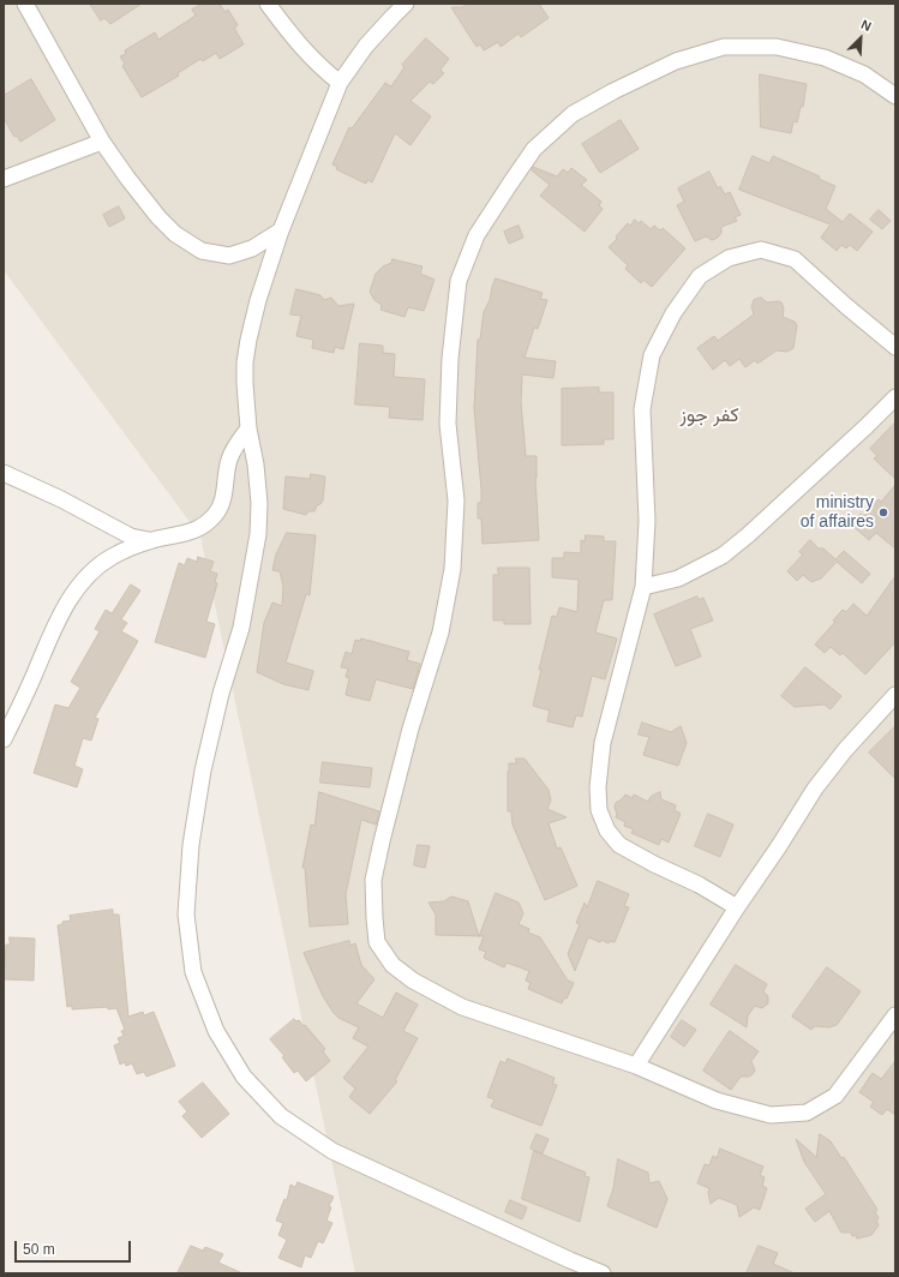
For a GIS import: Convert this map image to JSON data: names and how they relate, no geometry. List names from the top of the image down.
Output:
{
  "districts": ["كفر جوز"],
  "places": ["ministry of affaires"],
  "scale_bar": "50 m",
  "north": "top right"
}
